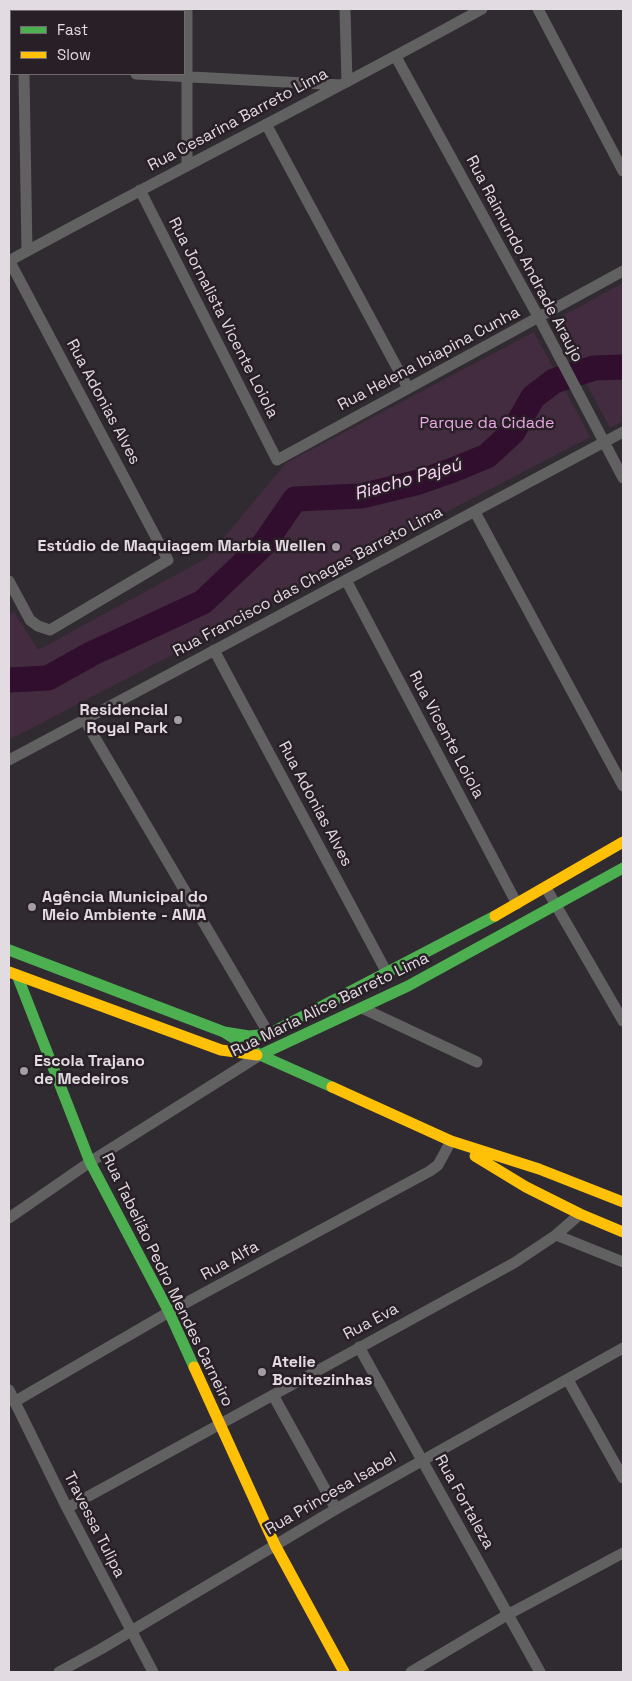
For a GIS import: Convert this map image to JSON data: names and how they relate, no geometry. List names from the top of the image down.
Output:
{
  "streets": {
    "street": [
      "Rua Cesarina Barreto Lima",
      "Rua Raimundo Andrade Araujo",
      "Rua Jornalista Vicente Loiola",
      "Rua Helena Ibiapina Cunha",
      "Rua Adonias Alves",
      "Rua Francisco das Chagas Barreto Lima",
      "Rua Vicente Loiola",
      "Rua Maria Alice Barreto Lima",
      "Rua Alfa",
      "Rua Tabelião Pedro Mendes Carneiro",
      "Rua Eva",
      "Rua Princesa Isabel",
      "Rua Fortaleza",
      "Travessa Tulipa"
    ]
  },
  "crossings": [
    ["Rua Cesarina Barreto Lima", "Rua Raimundo Andrade Araujo"],
    ["Rua Cesarina Barreto Lima", "Rua Jornalista Vicente Loiola"],
    ["Rua Cesarina Barreto Lima", "Rua Adonias Alves"],
    ["Rua Raimundo Andrade Araujo", "Rua Helena Ibiapina Cunha"],
    ["Rua Raimundo Andrade Araujo", "Rua Francisco das Chagas Barreto Lima"],
    ["Rua Jornalista Vicente Loiola", "Rua Helena Ibiapina Cunha"],
    ["Rua Adonias Alves", "Rua Francisco das Chagas Barreto Lima"],
    ["Rua Adonias Alves", "Rua Maria Alice Barreto Lima"],
    ["Rua Francisco das Chagas Barreto Lima", "Rua Vicente Loiola"],
    ["Rua Vicente Loiola", "Rua Maria Alice Barreto Lima"],
    ["Rua Maria Alice Barreto Lima", "Rua Tabelião Pedro Mendes Carneiro"],
    ["Rua Alfa", "Rua Tabelião Pedro Mendes Carneiro"],
    ["Rua Alfa", "Travessa Tulipa"],
    ["Rua Tabelião Pedro Mendes Carneiro", "Rua Eva"],
    ["Rua Tabelião Pedro Mendes Carneiro", "Rua Princesa Isabel"],
    ["Rua Eva", "Rua Fortaleza"],
    ["Rua Eva", "Travessa Tulipa"],
    ["Rua Princesa Isabel", "Rua Fortaleza"],
    ["Rua Princesa Isabel", "Travessa Tulipa"]
  ],
  "water": ["Riacho Pajeú"],
  "parks": ["Parque da Cidade"],
  "places": [
    "Estúdio de Maquiagem Marbia Wellen",
    "Residencial Royal Park",
    "Agência Municipal do Meio Ambiente - AMA",
    "Escola Trajano de Medeiros",
    "Atelie Bonitezinhas"
  ],
  "legend": ["Fast", "Slow"]
}
